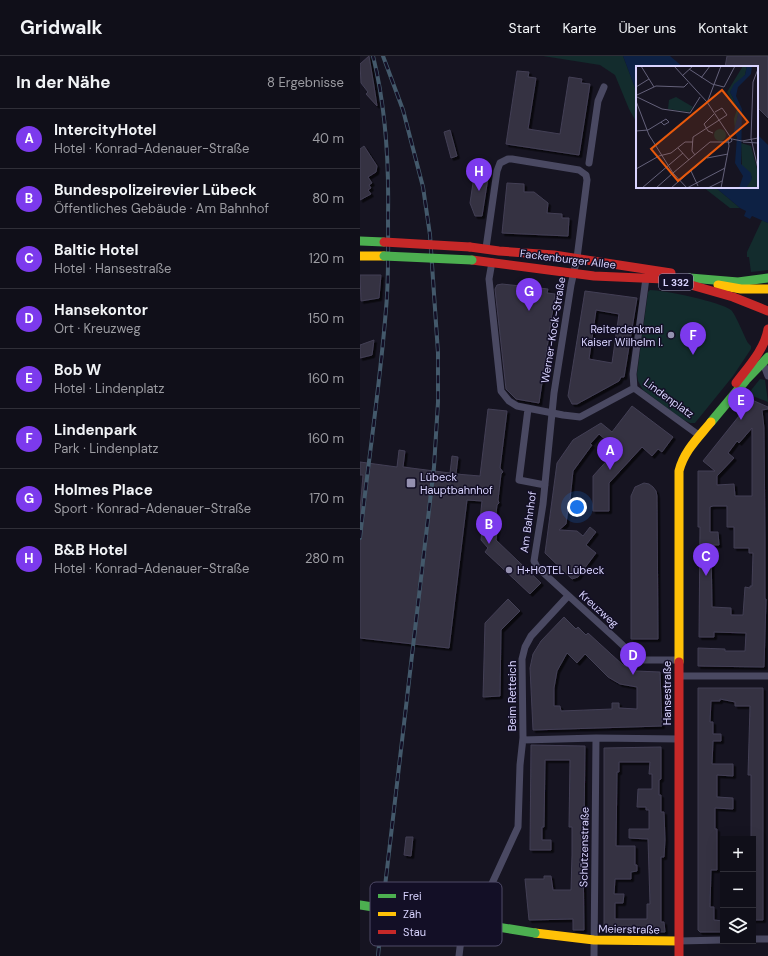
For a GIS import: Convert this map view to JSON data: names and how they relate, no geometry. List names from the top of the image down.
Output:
{
  "streets": {
    "main road": [
      "Fackenburger Allee",
      "L 332",
      "Hansestraße",
      "Meierstraße"
    ],
    "street": [
      "Werner-Kock-Straße",
      "Lindenplatz",
      "Am Bahnhof",
      "Kreuzweg",
      "Beim Retteich",
      "Schützenstraße"
    ]
  },
  "crossings": [
    ["Fackenburger Allee", "Werner-Kock-Straße"],
    ["Fackenburger Allee", "Lindenplatz"],
    ["Werner-Kock-Straße", "Am Bahnhof"],
    ["Lindenplatz", "Hansestraße"],
    ["Am Bahnhof", "Kreuzweg"],
    ["Am Bahnhof", "Beim Retteich"],
    ["Kreuzweg", "Hansestraße"],
    ["Kreuzweg", "Beim Retteich"],
    ["Hansestraße", "Meierstraße"],
    ["Schützenstraße", "Meierstraße"]
  ],
  "places": {
    "other": ["Reiterdenkmal Kaiser Wilhelm I.", "H+HOTEL Lübeck"],
    "transit": ["Lübeck Hauptbahnhof"]
  },
  "legend": ["Frei", "Zäh", "Stau"],
  "page": {
    "header": "Gridwalk",
    "nav": [
      "Start",
      "Karte",
      "Über uns",
      "Kontakt"
    ],
    "heading": ["In der Nähe", "8 Ergebnisse"],
    "list": [
      {
        "mark": "A",
        "name": "IntercityHotel",
        "note": "Hotel · Konrad-Adenauer-Straße",
        "value": "40 m"
      },
      {
        "mark": "B",
        "name": "Bundespolizeirevier Lübeck",
        "note": "Öffentliches Gebäude · Am Bahnhof",
        "value": "80 m"
      },
      {
        "mark": "C",
        "name": "Baltic Hotel",
        "note": "Hotel · Hansestraße",
        "value": "120 m"
      },
      {
        "mark": "D",
        "name": "Hansekontor",
        "note": "Ort · Kreuzweg",
        "value": "150 m"
      },
      {
        "mark": "E",
        "name": "Bob W",
        "note": "Hotel · Lindenplatz",
        "value": "160 m"
      },
      {
        "mark": "F",
        "name": "Lindenpark",
        "note": "Park · Lindenplatz",
        "value": "160 m"
      },
      {
        "mark": "G",
        "name": "Holmes Place",
        "note": "Sport · Konrad-Adenauer-Straße",
        "value": "170 m"
      },
      {
        "mark": "H",
        "name": "B&B Hotel",
        "note": "Hotel · Konrad-Adenauer-Straße",
        "value": "280 m"
      }
    ],
    "pins": [
      "H",
      "G",
      "F",
      "E",
      "A",
      "B",
      "C",
      "D"
    ],
    "map_buttons": ["+", "−"]
  }
}
